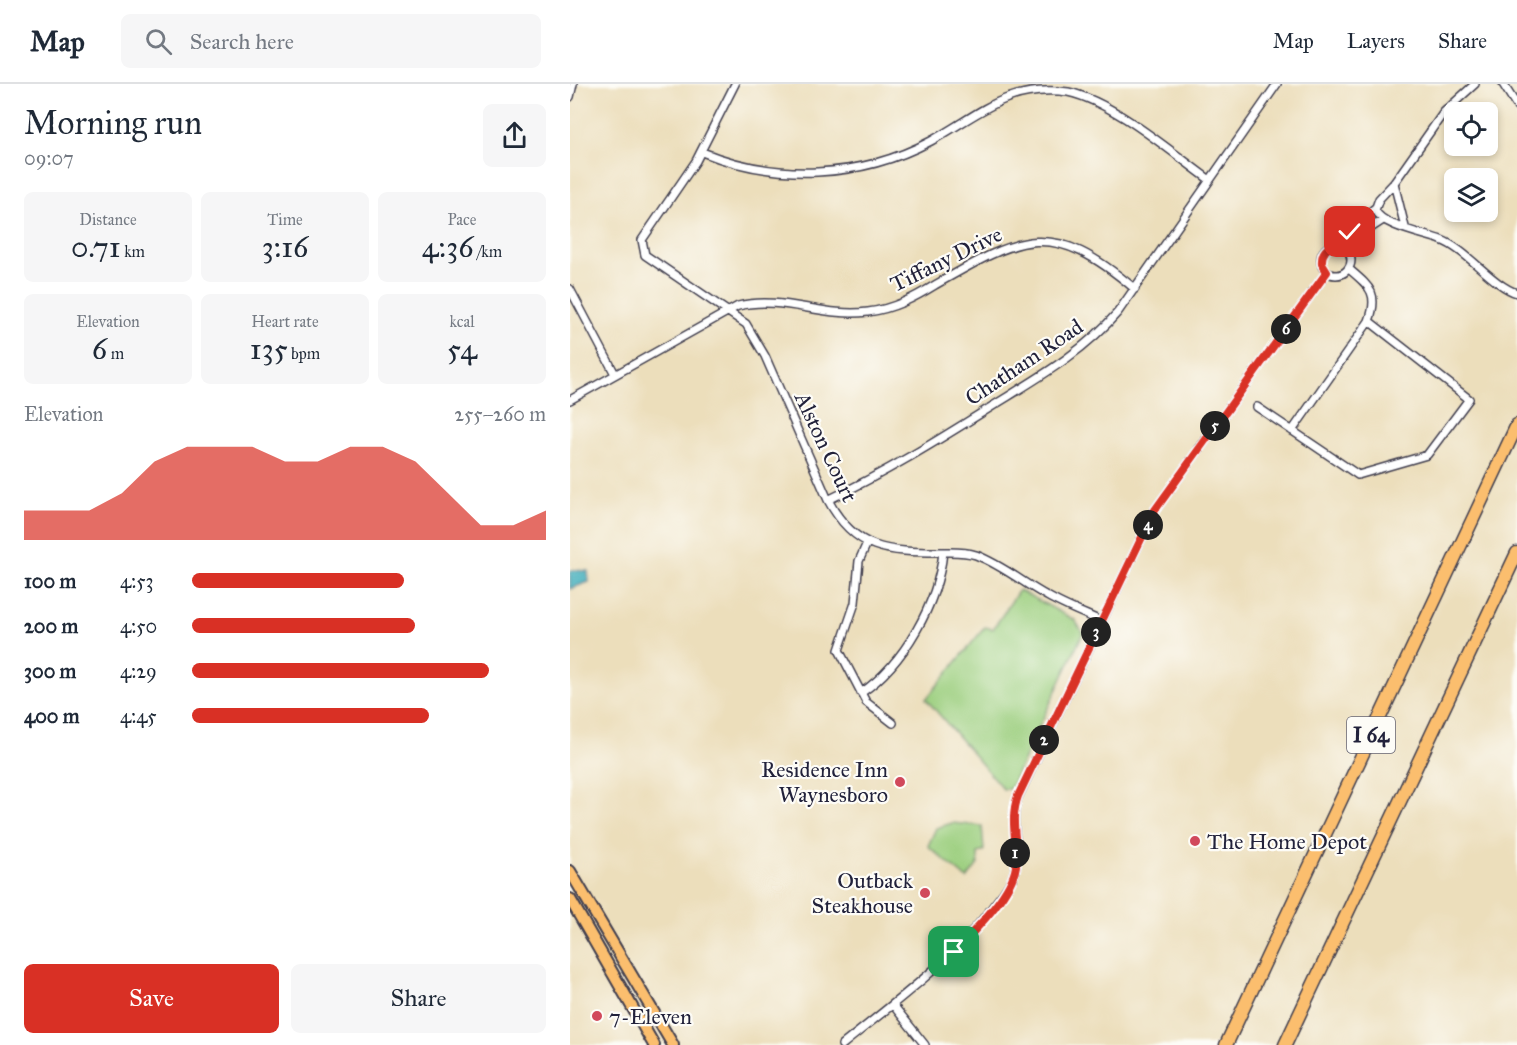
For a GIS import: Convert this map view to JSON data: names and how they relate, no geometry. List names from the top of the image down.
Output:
{
  "streets": {
    "highway": ["I 64"],
    "street": ["Tiffany Drive", "Chatham Road", "Alston Court"]
  },
  "crossings": [
    ["Tiffany Drive", "Chatham Road"],
    ["Tiffany Drive", "Alston Court"],
    ["Chatham Road", "Alston Court"]
  ],
  "places": [
    "Residence Inn Waynesboro",
    "The Home Depot",
    "Outback Steakhouse",
    "7-Eleven"
  ],
  "page": {
    "header": "Map",
    "search": "Search here",
    "nav": ["Map", "Layers", "Share"],
    "heading": ["Morning run", "09:07"],
    "stats": [
      ["Distance", "0.71 km"],
      ["Time", "3:16"],
      ["Pace", "4:36 /km"],
      ["Elevation", "6 m"],
      ["Heart rate", "135 bpm"],
      ["kcal", "54"]
    ],
    "pins": [
      "6",
      "5",
      "4",
      "3",
      "2",
      "1"
    ],
    "chart": ["Elevation", "255–260 m"],
    "list": [
      {
        "name": "100 m",
        "note": "4:53"
      },
      {
        "name": "200 m",
        "note": "4:50"
      },
      {
        "name": "300 m",
        "note": "4:29"
      },
      {
        "name": "400 m",
        "note": "4:45"
      }
    ],
    "buttons": ["Save", "Share"]
  }
}
